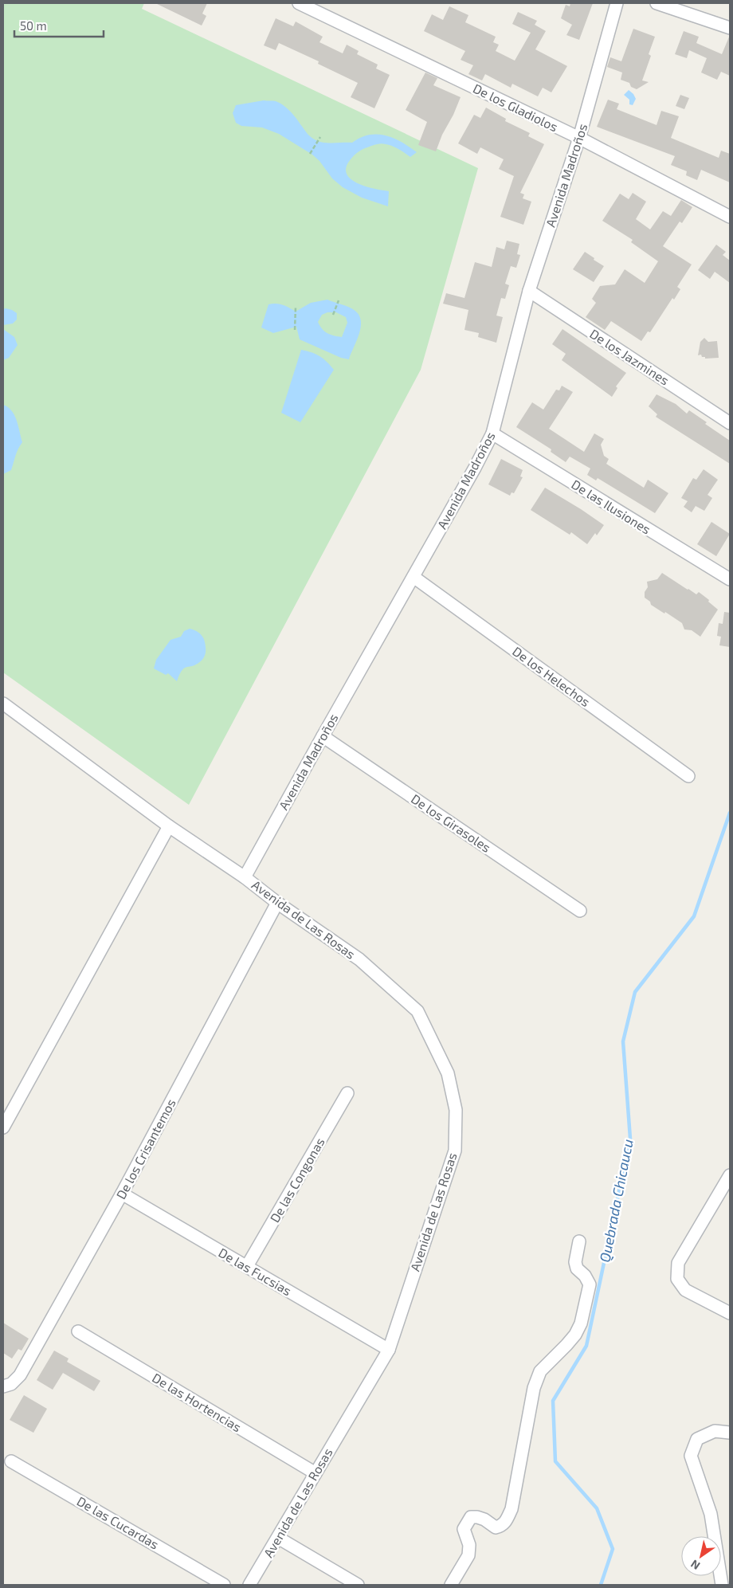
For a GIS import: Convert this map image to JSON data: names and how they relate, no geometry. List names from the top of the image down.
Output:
{
  "streets": {
    "street": [
      "De los Gladiolos",
      "Avenida Madroños",
      "De los Jazmines",
      "De las Ilusiones",
      "De los Helechos",
      "De los Girasoles",
      "Avenida de Las Rosas",
      "De los Crisantemos",
      "De las Congonas",
      "De las Fucsias",
      "De las Hortencias",
      "De las Cucardas"
    ]
  },
  "crossings": [
    ["De los Gladiolos", "Avenida Madroños"],
    ["Avenida Madroños", "De los Jazmines"],
    ["Avenida Madroños", "De las Ilusiones"],
    ["Avenida Madroños", "De los Helechos"],
    ["Avenida Madroños", "De los Girasoles"],
    ["Avenida Madroños", "Avenida de Las Rosas"],
    ["Avenida de Las Rosas", "De los Crisantemos"],
    ["Avenida de Las Rosas", "De las Fucsias"],
    ["Avenida de Las Rosas", "De las Hortencias"],
    ["De los Crisantemos", "De las Fucsias"],
    ["De las Congonas", "De las Fucsias"]
  ],
  "water": ["Quebrada Chicaucu"],
  "scale_bar": "50 m",
  "north": "bottom left"
}
